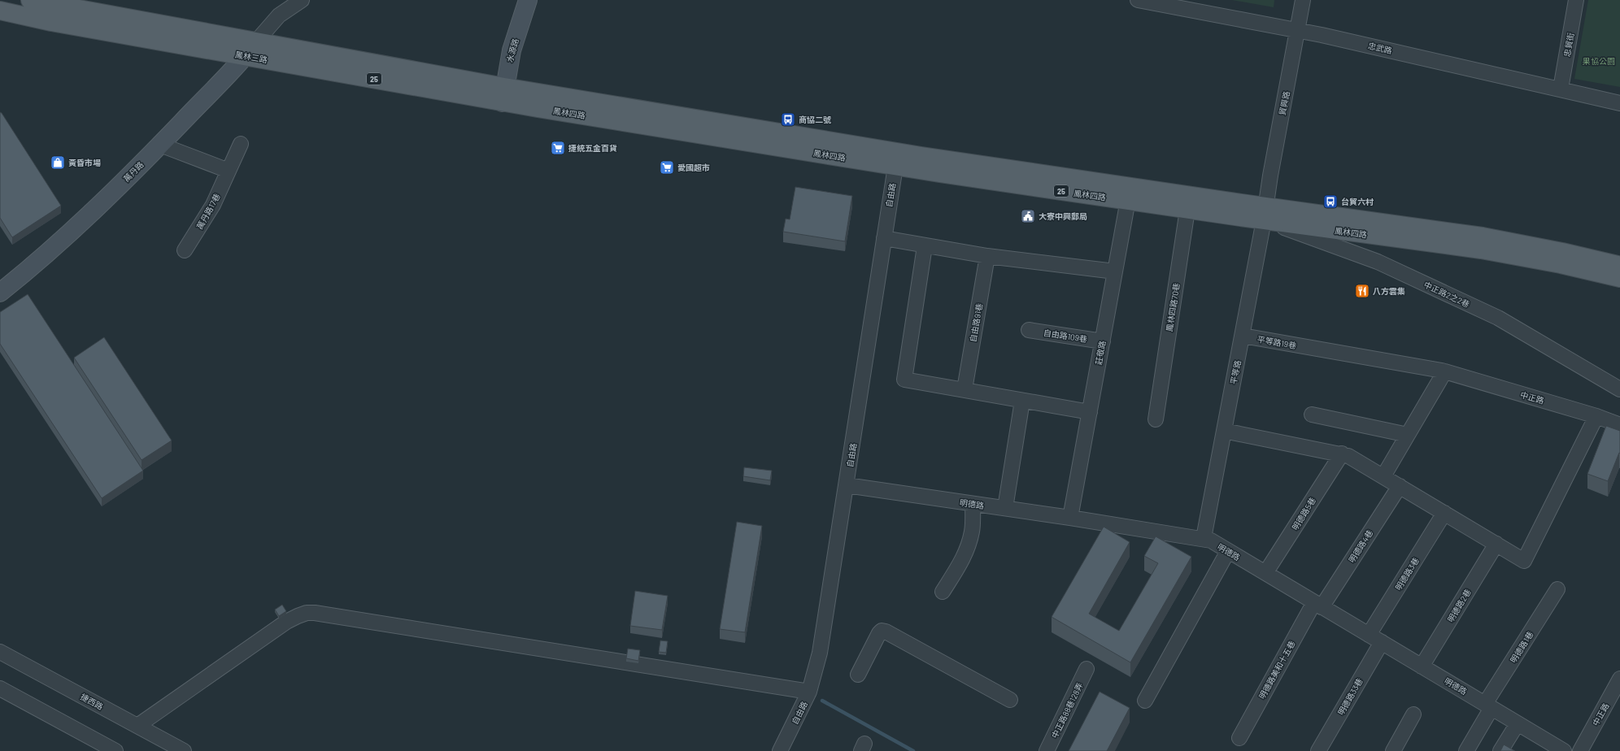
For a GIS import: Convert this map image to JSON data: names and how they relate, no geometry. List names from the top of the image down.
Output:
{
  "streets": {
    "main road": ["鳳林三路", "25", "鳳林四路"],
    "street": [
      "忠貿街",
      "忠武路",
      "水源路",
      "貿興路",
      "萬丹路",
      "自由路",
      "萬丹路17巷",
      "中正路2之2巷",
      "鳳林四路70巷",
      "自由路91巷",
      "自由路109巷",
      "平等路19巷",
      "莊敬路",
      "平等路",
      "中正路",
      "明德路",
      "明德路5巷",
      "明德路4巷",
      "明德路3巷",
      "明德路2巷",
      "明德路1巷",
      "明德路美和十五巷",
      "明德路33巷",
      "捷西路",
      "中正路88巷128弄"
    ]
  },
  "crossings": [
    ["忠貿街", "忠武路"],
    ["忠武路", "貿興路"],
    ["水源路", "鳳林三路"],
    ["水源路", "鳳林四路"],
    ["鳳林三路", "鳳林四路"],
    ["鳳林三路", "萬丹路"],
    ["貿興路", "鳳林四路"],
    ["貿興路", "中正路2之2巷"],
    ["貿興路", "平等路"],
    ["鳳林四路", "自由路"],
    ["鳳林四路", "中正路2之2巷"],
    ["鳳林四路", "鳳林四路70巷"],
    ["鳳林四路", "莊敬路"],
    ["鳳林四路", "平等路"],
    ["自由路", "明德路"],
    ["中正路2之2巷", "平等路"],
    ["自由路109巷", "莊敬路"],
    ["平等路19巷", "平等路"],
    ["平等路19巷", "中正路"],
    ["莊敬路", "明德路"],
    ["平等路", "明德路"],
    ["明德路", "明德路5巷"],
    ["明德路", "明德路4巷"],
    ["明德路", "明德路3巷"],
    ["明德路", "明德路2巷"],
    ["明德路", "明德路1巷"],
    ["明德路", "明德路美和十五巷"],
    ["明德路", "明德路33巷"],
    ["明德路4巷", "明德路美和十五巷"]
  ],
  "parks": ["果協公園"],
  "places": {
    "bus stop": ["商協二號", "台貿六村"],
    "supermarket": ["捷統五金百貨", "愛國超市"],
    "shop": ["黃昏市場"],
    "public building": ["大寮中興郵局"],
    "restaurant": ["八方雲集"]
  }
}
